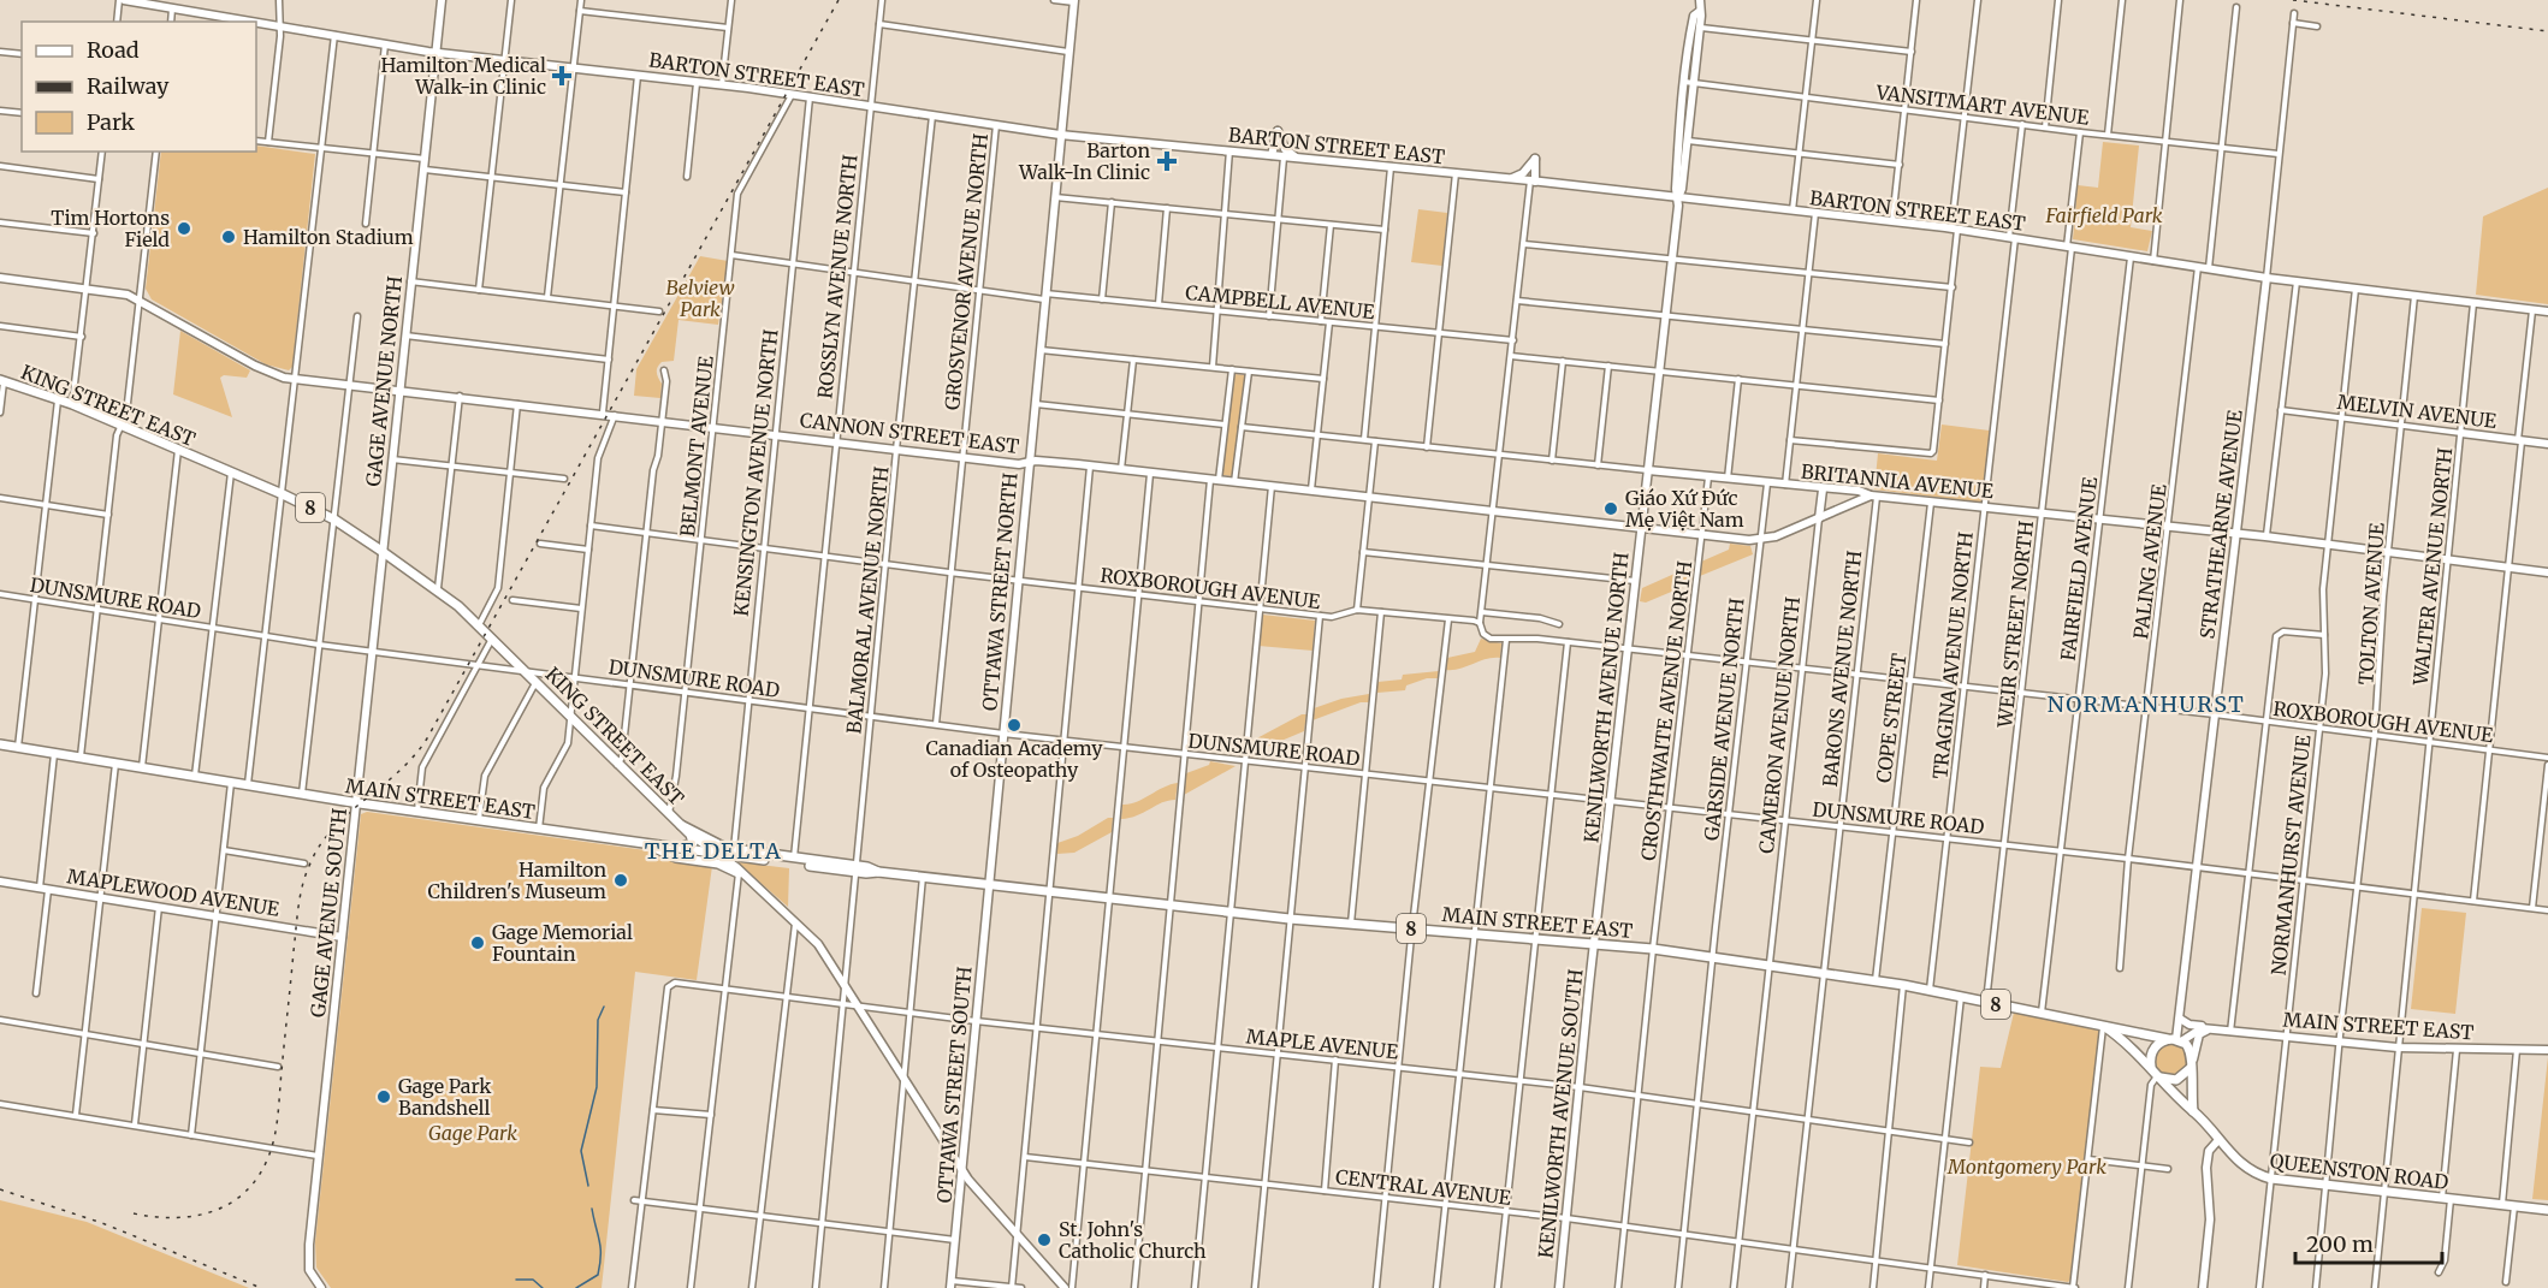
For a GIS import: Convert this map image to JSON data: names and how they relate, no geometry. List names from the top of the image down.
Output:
{
  "streets": {
    "main road": [
      "BARTON STREET EAST",
      "GAGE AVENUE NORTH",
      "KING STREET EAST",
      "MELVIN AVENUE",
      "CANNON STREET EAST",
      "BRITANNIA AVENUE",
      "8",
      "STRATHEARNE AVENUE",
      "OTTAWA STREET NORTH",
      "KENILWORTH AVENUE NORTH",
      "CAMERON AVENUE NORTH",
      "MAIN STREET EAST",
      "MAPLEWOOD AVENUE",
      "GAGE AVENUE SOUTH",
      "OTTAWA STREET SOUTH",
      "KENILWORTH AVENUE SOUTH",
      "QUEENSTON ROAD"
    ],
    "street": [
      "VANSITMART AVENUE",
      "GROSVENOR AVENUE NORTH",
      "ROSSLYN AVENUE NORTH",
      "CAMPBELL AVENUE",
      "BELMONT AVENUE",
      "KENSINGTON AVENUE NORTH",
      "PALING AVENUE",
      "WALTER AVENUE NORTH",
      "FAIRFIELD AVENUE",
      "ROXBOROUGH AVENUE",
      "DUNSMURE ROAD",
      "BALMORAL AVENUE NORTH",
      "TOLTON AVENUE",
      "WEIR STREET NORTH",
      "TRAGINA AVENUE NORTH",
      "BARONS AVENUE NORTH",
      "CROSTHWAITE AVENUE NORTH",
      "COPE STREET",
      "GARSIDE AVENUE NORTH",
      "NORMANHURST AVENUE",
      "MAPLE AVENUE",
      "CENTRAL AVENUE"
    ]
  },
  "crossings": [
    ["BARTON STREET EAST", "GROSVENOR AVENUE NORTH"],
    ["BARTON STREET EAST", "ROSSLYN AVENUE NORTH"],
    ["BARTON STREET EAST", "GAGE AVENUE NORTH"],
    ["BARTON STREET EAST", "BELMONT AVENUE"],
    ["BARTON STREET EAST", "KENSINGTON AVENUE NORTH"],
    ["BARTON STREET EAST", "STRATHEARNE AVENUE"],
    ["BARTON STREET EAST", "PALING AVENUE"],
    ["BARTON STREET EAST", "WALTER AVENUE NORTH"],
    ["BARTON STREET EAST", "FAIRFIELD AVENUE"],
    ["BARTON STREET EAST", "OTTAWA STREET NORTH"],
    ["BARTON STREET EAST", "BALMORAL AVENUE NORTH"],
    ["BARTON STREET EAST", "TOLTON AVENUE"],
    ["BARTON STREET EAST", "WEIR STREET NORTH"],
    ["BARTON STREET EAST", "TRAGINA AVENUE NORTH"],
    ["BARTON STREET EAST", "KENILWORTH AVENUE NORTH"],
    ["BARTON STREET EAST", "NORMANHURST AVENUE"],
    ["VANSITMART AVENUE", "STRATHEARNE AVENUE"],
    ["VANSITMART AVENUE", "WEIR STREET NORTH"],
    ["VANSITMART AVENUE", "TRAGINA AVENUE NORTH"],
    ["VANSITMART AVENUE", "KENILWORTH AVENUE NORTH"],
    ["GROSVENOR AVENUE NORTH", "CAMPBELL AVENUE"],
    ["GROSVENOR AVENUE NORTH", "CANNON STREET EAST"],
    ["GROSVENOR AVENUE NORTH", "ROXBOROUGH AVENUE"],
    ["GROSVENOR AVENUE NORTH", "DUNSMURE ROAD"],
    ["ROSSLYN AVENUE NORTH", "CAMPBELL AVENUE"],
    ["ROSSLYN AVENUE NORTH", "CANNON STREET EAST"],
    ["ROSSLYN AVENUE NORTH", "ROXBOROUGH AVENUE"],
    ["ROSSLYN AVENUE NORTH", "DUNSMURE ROAD"],
    ["ROSSLYN AVENUE NORTH", "MAIN STREET EAST"],
    ["CAMPBELL AVENUE", "BELMONT AVENUE"],
    ["CAMPBELL AVENUE", "KENSINGTON AVENUE NORTH"],
    ["CAMPBELL AVENUE", "OTTAWA STREET NORTH"],
    ["CAMPBELL AVENUE", "BALMORAL AVENUE NORTH"],
    ["GAGE AVENUE NORTH", "KING STREET EAST"],
    ["GAGE AVENUE NORTH", "CANNON STREET EAST"],
    ["GAGE AVENUE NORTH", "GAGE AVENUE SOUTH"],
    ["KING STREET EAST", "BELMONT AVENUE"],
    ["KING STREET EAST", "DUNSMURE ROAD"],
    ["KING STREET EAST", "BALMORAL AVENUE NORTH"],
    ["KING STREET EAST", "MAIN STREET EAST"],
    ["KING STREET EAST", "GAGE AVENUE SOUTH"],
    ["KING STREET EAST", "MAPLE AVENUE"],
    ["KING STREET EAST", "OTTAWA STREET SOUTH"],
    ["MELVIN AVENUE", "WALTER AVENUE NORTH"],
    ["MELVIN AVENUE", "TOLTON AVENUE"],
    ["MELVIN AVENUE", "NORMANHURST AVENUE"],
    ["CANNON STREET EAST", "BELMONT AVENUE"],
    ["CANNON STREET EAST", "KENSINGTON AVENUE NORTH"],
    ["CANNON STREET EAST", "BRITANNIA AVENUE"],
    ["CANNON STREET EAST", "OTTAWA STREET NORTH"],
    ["CANNON STREET EAST", "BALMORAL AVENUE NORTH"],
    ["CANNON STREET EAST", "BARONS AVENUE NORTH"],
    ["CANNON STREET EAST", "KENILWORTH AVENUE NORTH"],
    ["CANNON STREET EAST", "CROSTHWAITE AVENUE NORTH"],
    ["CANNON STREET EAST", "GARSIDE AVENUE NORTH"],
    ["CANNON STREET EAST", "CAMERON AVENUE NORTH"],
    ["BELMONT AVENUE", "ROXBOROUGH AVENUE"],
    ["BELMONT AVENUE", "DUNSMURE ROAD"],
    ["KENSINGTON AVENUE NORTH", "ROXBOROUGH AVENUE"],
    ["KENSINGTON AVENUE NORTH", "DUNSMURE ROAD"],
    ["KENSINGTON AVENUE NORTH", "MAIN STREET EAST"],
    ["BRITANNIA AVENUE", "STRATHEARNE AVENUE"],
    ["BRITANNIA AVENUE", "PALING AVENUE"],
    ["BRITANNIA AVENUE", "WALTER AVENUE NORTH"],
    ["BRITANNIA AVENUE", "FAIRFIELD AVENUE"],
    ["BRITANNIA AVENUE", "TOLTON AVENUE"],
    ["BRITANNIA AVENUE", "WEIR STREET NORTH"],
    ["BRITANNIA AVENUE", "TRAGINA AVENUE NORTH"],
    ["BRITANNIA AVENUE", "BARONS AVENUE NORTH"],
    ["BRITANNIA AVENUE", "KENILWORTH AVENUE NORTH"],
    ["BRITANNIA AVENUE", "CROSTHWAITE AVENUE NORTH"],
    ["BRITANNIA AVENUE", "COPE STREET"],
    ["BRITANNIA AVENUE", "GARSIDE AVENUE NORTH"],
    ["BRITANNIA AVENUE", "CAMERON AVENUE NORTH"],
    ["BRITANNIA AVENUE", "NORMANHURST AVENUE"],
    ["STRATHEARNE AVENUE", "ROXBOROUGH AVENUE"],
    ["STRATHEARNE AVENUE", "DUNSMURE ROAD"],
    ["STRATHEARNE AVENUE", "MAIN STREET EAST"],
    ["STRATHEARNE AVENUE", "QUEENSTON ROAD"],
    ["PALING AVENUE", "ROXBOROUGH AVENUE"],
    ["PALING AVENUE", "DUNSMURE ROAD"],
    ["WALTER AVENUE NORTH", "ROXBOROUGH AVENUE"],
    ["WALTER AVENUE NORTH", "DUNSMURE ROAD"],
    ["WALTER AVENUE NORTH", "MAIN STREET EAST"],
    ["WALTER AVENUE NORTH", "QUEENSTON ROAD"],
    ["FAIRFIELD AVENUE", "ROXBOROUGH AVENUE"],
    ["FAIRFIELD AVENUE", "DUNSMURE ROAD"],
    ["FAIRFIELD AVENUE", "MAIN STREET EAST"],
    ["ROXBOROUGH AVENUE", "OTTAWA STREET NORTH"],
    ["ROXBOROUGH AVENUE", "BALMORAL AVENUE NORTH"],
    ["ROXBOROUGH AVENUE", "TOLTON AVENUE"],
    ["ROXBOROUGH AVENUE", "WEIR STREET NORTH"],
    ["ROXBOROUGH AVENUE", "TRAGINA AVENUE NORTH"],
    ["ROXBOROUGH AVENUE", "BARONS AVENUE NORTH"],
    ["ROXBOROUGH AVENUE", "KENILWORTH AVENUE NORTH"],
    ["ROXBOROUGH AVENUE", "CROSTHWAITE AVENUE NORTH"],
    ["ROXBOROUGH AVENUE", "COPE STREET"],
    ["ROXBOROUGH AVENUE", "GARSIDE AVENUE NORTH"],
    ["ROXBOROUGH AVENUE", "CAMERON AVENUE NORTH"],
    ["ROXBOROUGH AVENUE", "NORMANHURST AVENUE"],
    ["OTTAWA STREET NORTH", "DUNSMURE ROAD"],
    ["OTTAWA STREET NORTH", "MAIN STREET EAST"],
    ["OTTAWA STREET NORTH", "OTTAWA STREET SOUTH"],
    ["DUNSMURE ROAD", "BALMORAL AVENUE NORTH"],
    ["DUNSMURE ROAD", "TOLTON AVENUE"],
    ["DUNSMURE ROAD", "WEIR STREET NORTH"],
    ["DUNSMURE ROAD", "TRAGINA AVENUE NORTH"],
    ["DUNSMURE ROAD", "BARONS AVENUE NORTH"],
    ["DUNSMURE ROAD", "KENILWORTH AVENUE NORTH"],
    ["DUNSMURE ROAD", "CROSTHWAITE AVENUE NORTH"],
    ["DUNSMURE ROAD", "COPE STREET"],
    ["DUNSMURE ROAD", "GARSIDE AVENUE NORTH"],
    ["DUNSMURE ROAD", "CAMERON AVENUE NORTH"],
    ["DUNSMURE ROAD", "NORMANHURST AVENUE"],
    ["DUNSMURE ROAD", "GAGE AVENUE SOUTH"],
    ["BALMORAL AVENUE NORTH", "MAIN STREET EAST"],
    ["BALMORAL AVENUE NORTH", "MAPLE AVENUE"],
    ["TOLTON AVENUE", "MAIN STREET EAST"],
    ["TOLTON AVENUE", "QUEENSTON ROAD"],
    ["WEIR STREET NORTH", "MAIN STREET EAST"],
    ["TRAGINA AVENUE NORTH", "MAIN STREET EAST"],
    ["BARONS AVENUE NORTH", "MAIN STREET EAST"],
    ["BARONS AVENUE NORTH", "MAPLE AVENUE"],
    ["BARONS AVENUE NORTH", "CENTRAL AVENUE"],
    ["KENILWORTH AVENUE NORTH", "MAIN STREET EAST"],
    ["KENILWORTH AVENUE NORTH", "KENILWORTH AVENUE SOUTH"],
    ["CROSTHWAITE AVENUE NORTH", "MAIN STREET EAST"],
    ["CROSTHWAITE AVENUE NORTH", "MAPLE AVENUE"],
    ["CROSTHWAITE AVENUE NORTH", "CENTRAL AVENUE"],
    ["COPE STREET", "MAIN STREET EAST"],
    ["GARSIDE AVENUE NORTH", "MAIN STREET EAST"],
    ["GARSIDE AVENUE NORTH", "MAPLE AVENUE"],
    ["GARSIDE AVENUE NORTH", "CENTRAL AVENUE"],
    ["CAMERON AVENUE NORTH", "MAIN STREET EAST"],
    ["CAMERON AVENUE NORTH", "MAPLE AVENUE"],
    ["CAMERON AVENUE NORTH", "CENTRAL AVENUE"],
    ["MAIN STREET EAST", "NORMANHURST AVENUE"],
    ["MAIN STREET EAST", "GAGE AVENUE SOUTH"],
    ["MAIN STREET EAST", "OTTAWA STREET SOUTH"],
    ["MAIN STREET EAST", "KENILWORTH AVENUE SOUTH"],
    ["MAIN STREET EAST", "QUEENSTON ROAD"],
    ["NORMANHURST AVENUE", "QUEENSTON ROAD"],
    ["MAPLEWOOD AVENUE", "GAGE AVENUE SOUTH"],
    ["MAPLE AVENUE", "OTTAWA STREET SOUTH"],
    ["MAPLE AVENUE", "KENILWORTH AVENUE SOUTH"],
    ["KENILWORTH AVENUE SOUTH", "CENTRAL AVENUE"]
  ],
  "districts": ["NORMANHURST", "THE DELTA"],
  "parks": [
    "Fairfield Park",
    "Belview Park",
    "Gage Park",
    "Montgomery Park"
  ],
  "places": {
    "health": ["Hamilton Medical Walk-in Clinic", "Barton Walk-In Clinic"],
    "other": [
      "Tim Hortons Field",
      "Hamilton Stadium",
      "Giáo Xứ Đức Mẹ Việt Nam",
      "Canadian Academy of Osteopathy",
      "Hamilton Children's Museum",
      "Gage Memorial Fountain",
      "Gage Park Bandshell",
      "St. John's Catholic Church"
    ]
  },
  "legend": ["Road", "Railway", "Park"],
  "scale_bar": "200 m"
}
